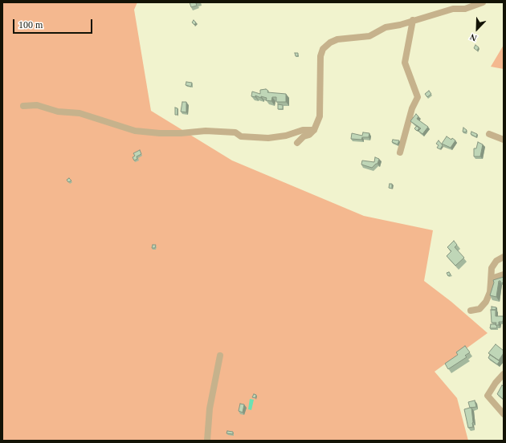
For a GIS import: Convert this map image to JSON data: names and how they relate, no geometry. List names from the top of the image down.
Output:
{
  "scale_bar": "100 m",
  "north": "bottom left"
}
